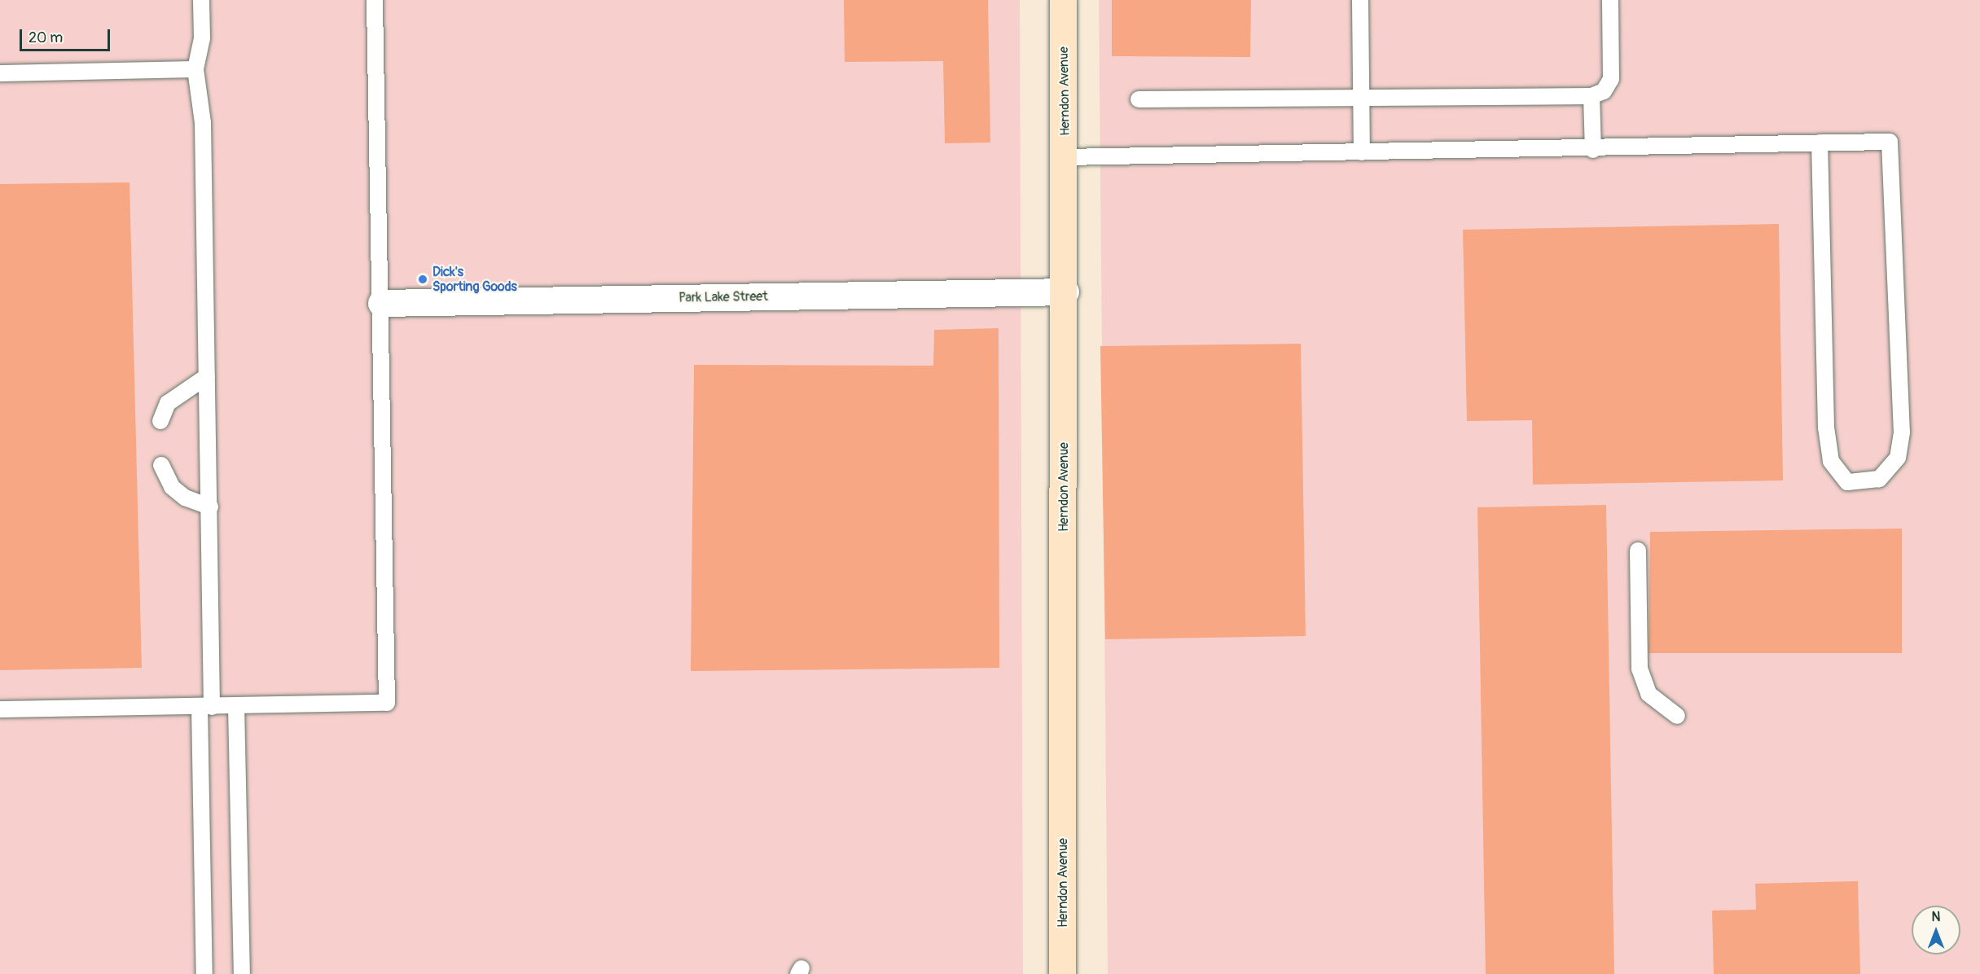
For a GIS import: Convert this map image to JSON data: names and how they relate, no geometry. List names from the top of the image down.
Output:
{
  "streets": {
    "street": ["Herndon Avenue", "Park Lake Street"]
  },
  "crossings": [
    ["Herndon Avenue", "Park Lake Street"]
  ],
  "places": ["Dick's Sporting Goods"],
  "scale_bar": "20 m",
  "north": "top"
}
